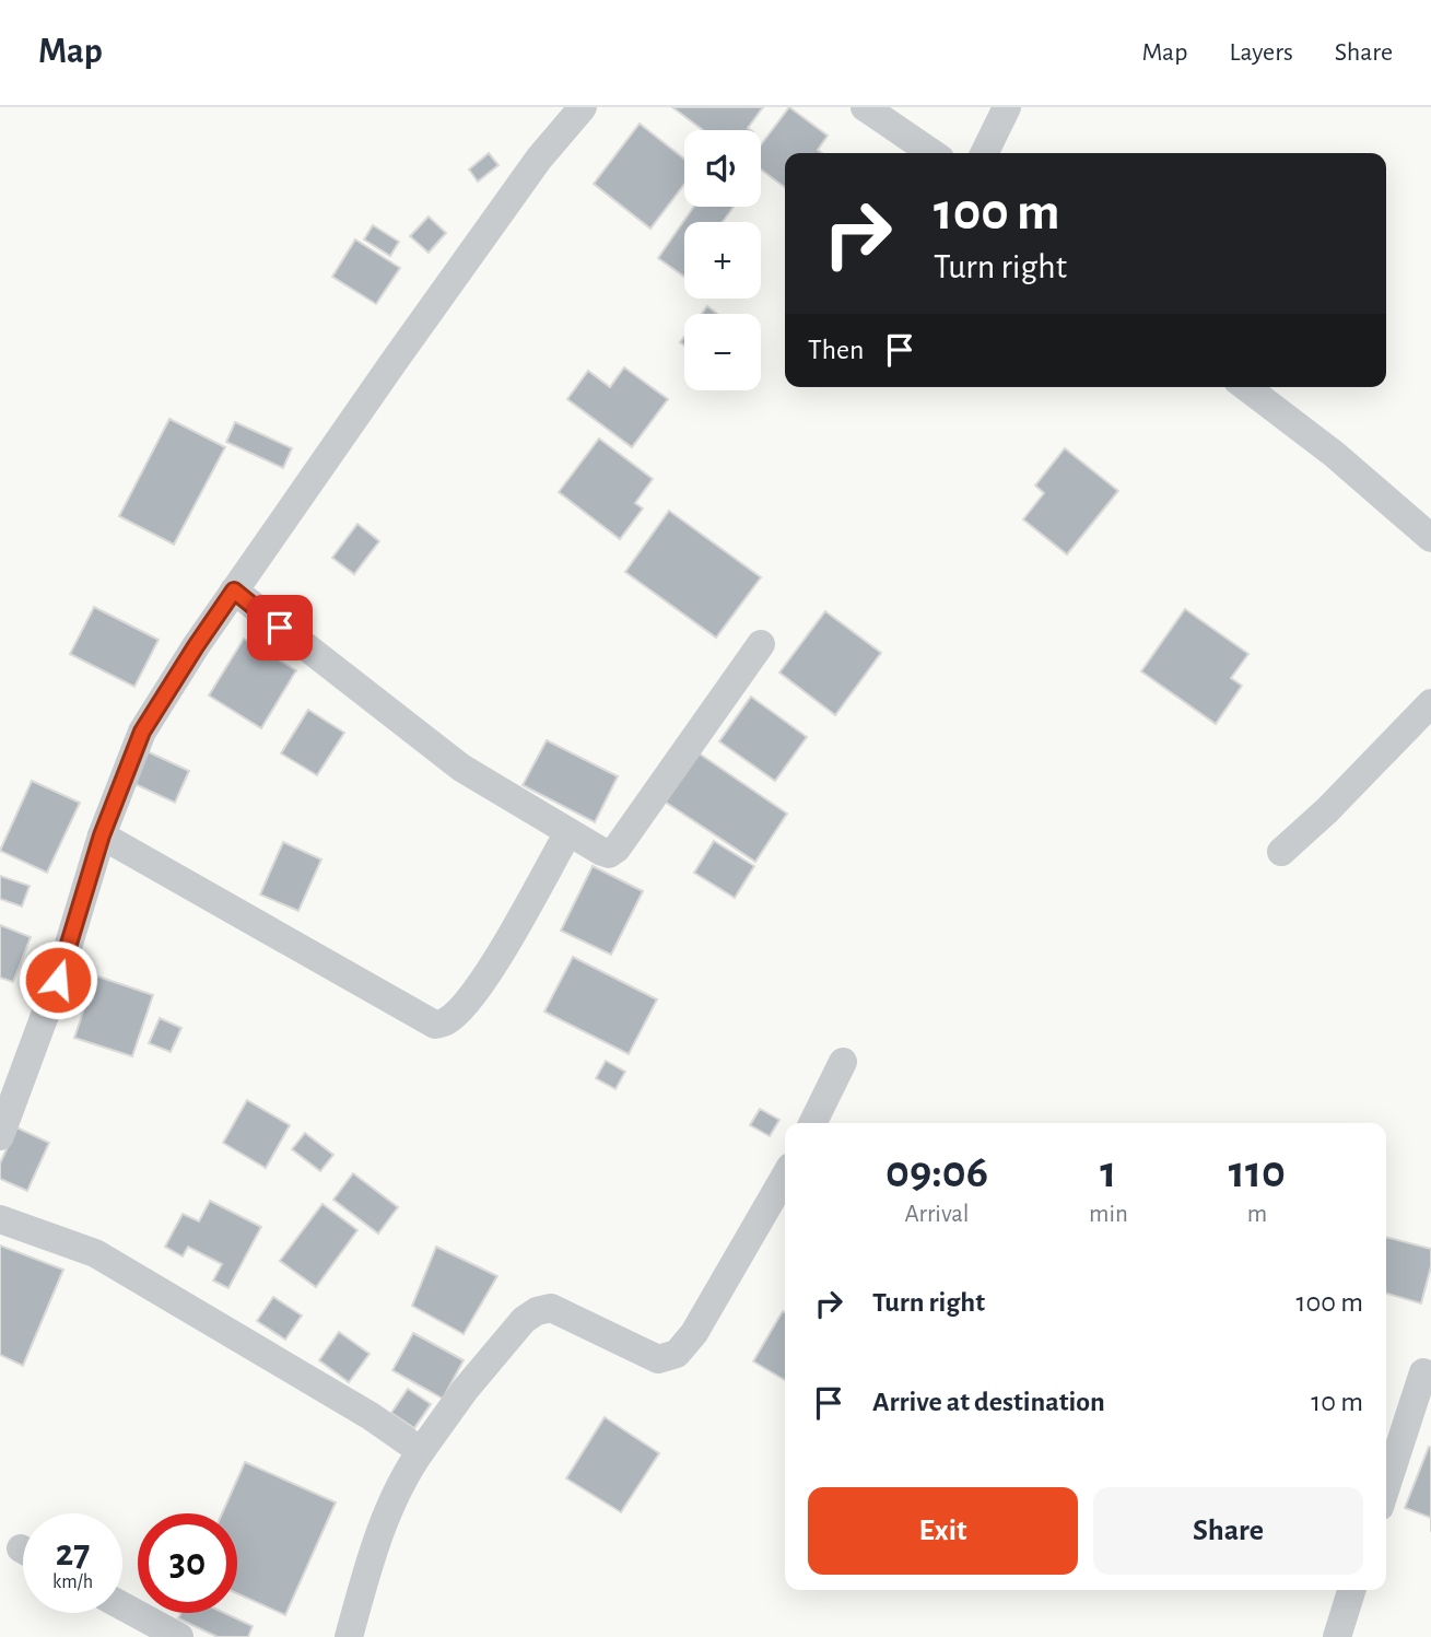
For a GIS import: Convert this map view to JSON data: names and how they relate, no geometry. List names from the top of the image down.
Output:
{
  "page": {
    "header": "Map",
    "nav": ["Map", "Layers", "Share"],
    "map_buttons": ["+", "−"],
    "turn": ["100 m", "Turn right"],
    "then": "Then",
    "eta": [
      "09:06",
      "Arrival",
      "1",
      "min",
      "110",
      "m"
    ],
    "list": [
      {
        "name": "Turn right",
        "value": "100 m"
      },
      {
        "name": "Arrive at destination",
        "value": "10 m"
      }
    ],
    "buttons": ["Exit", "Share"],
    "speed": "27 km/h",
    "limit": "30"
  }
}
